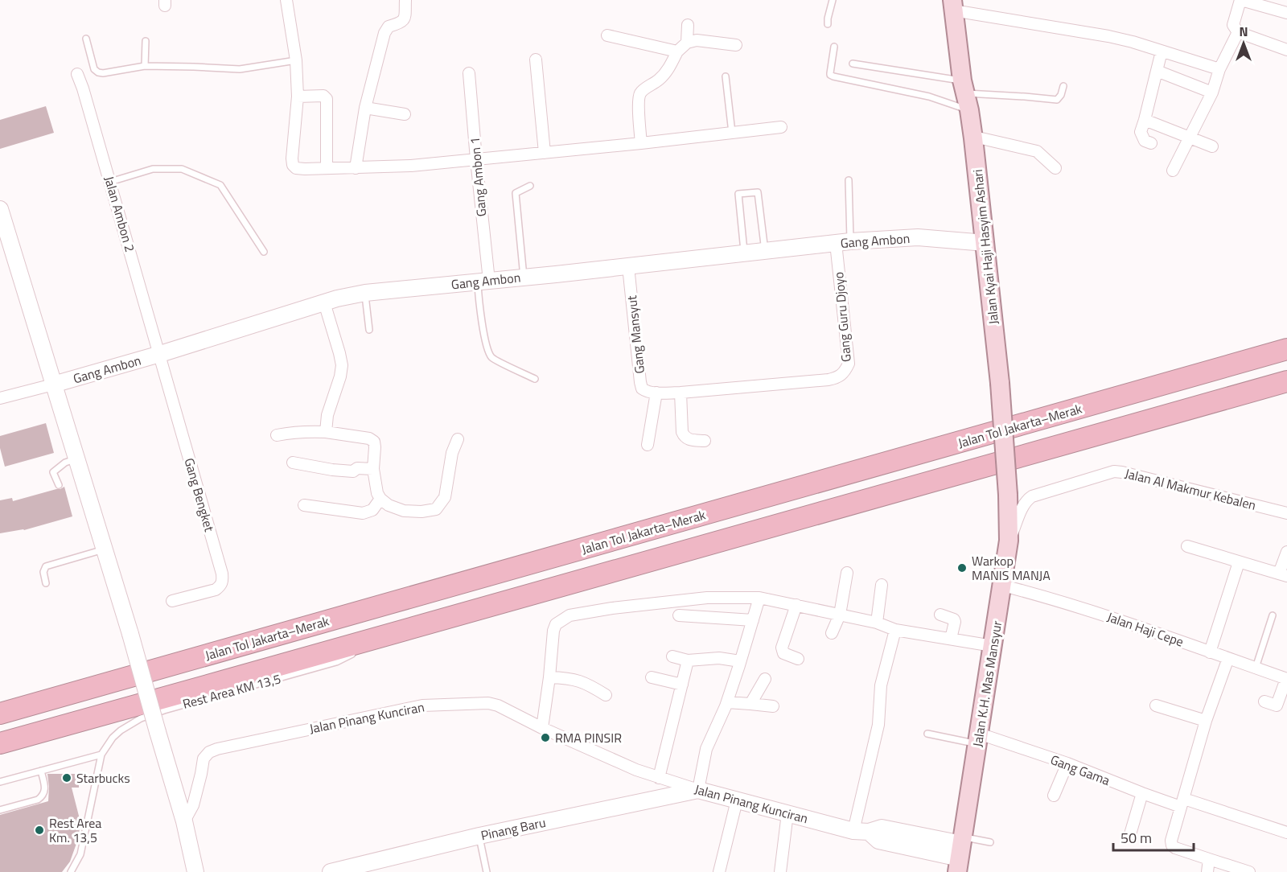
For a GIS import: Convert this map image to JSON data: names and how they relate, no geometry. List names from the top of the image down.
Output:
{
  "streets": {
    "highway": ["Jalan Tol Jakarta–Merak"],
    "main road": ["Jalan Kyai Haji Hasyim Ashari", "Jalan K.H. Mas Mansyur"],
    "street": [
      "Gang Ambon 1",
      "Jalan Ambon 2",
      "Gang Ambon",
      "Gang Guru Djoyo",
      "Gang Mansyut",
      "Jalan Al Makmur Kebalen",
      "Gang Bengket",
      "Jalan Haji Cepe",
      "Jalan Pinang Kunciran",
      "Gang Gama",
      "Pinang Baru"
    ],
    "lane": ["Rest Area KM 13,5"]
  },
  "crossings": [
    ["Gang Ambon 1", "Gang Ambon"],
    ["Jalan Ambon 2", "Gang Ambon"],
    ["Jalan Ambon 2", "Gang Bengket"],
    ["Gang Ambon", "Jalan Kyai Haji Hasyim Ashari"],
    ["Gang Ambon", "Gang Guru Djoyo"],
    ["Gang Ambon", "Gang Mansyut"],
    ["Gang Ambon", "Gang Bengket"],
    ["Jalan Kyai Haji Hasyim Ashari", "Jalan K.H. Mas Mansyur"],
    ["Jalan Al Makmur Kebalen", "Jalan K.H. Mas Mansyur"],
    ["Jalan Haji Cepe", "Jalan K.H. Mas Mansyur"],
    ["Jalan K.H. Mas Mansyur", "Jalan Pinang Kunciran"],
    ["Jalan K.H. Mas Mansyur", "Gang Gama"],
    ["Jalan Pinang Kunciran", "Pinang Baru"]
  ],
  "places": [
    "Warkop MANIS MANJA",
    "RMA PINSIR",
    "Starbucks",
    "Rest Area Km. 13,5"
  ],
  "scale_bar": "50 m",
  "north": "top"
}
